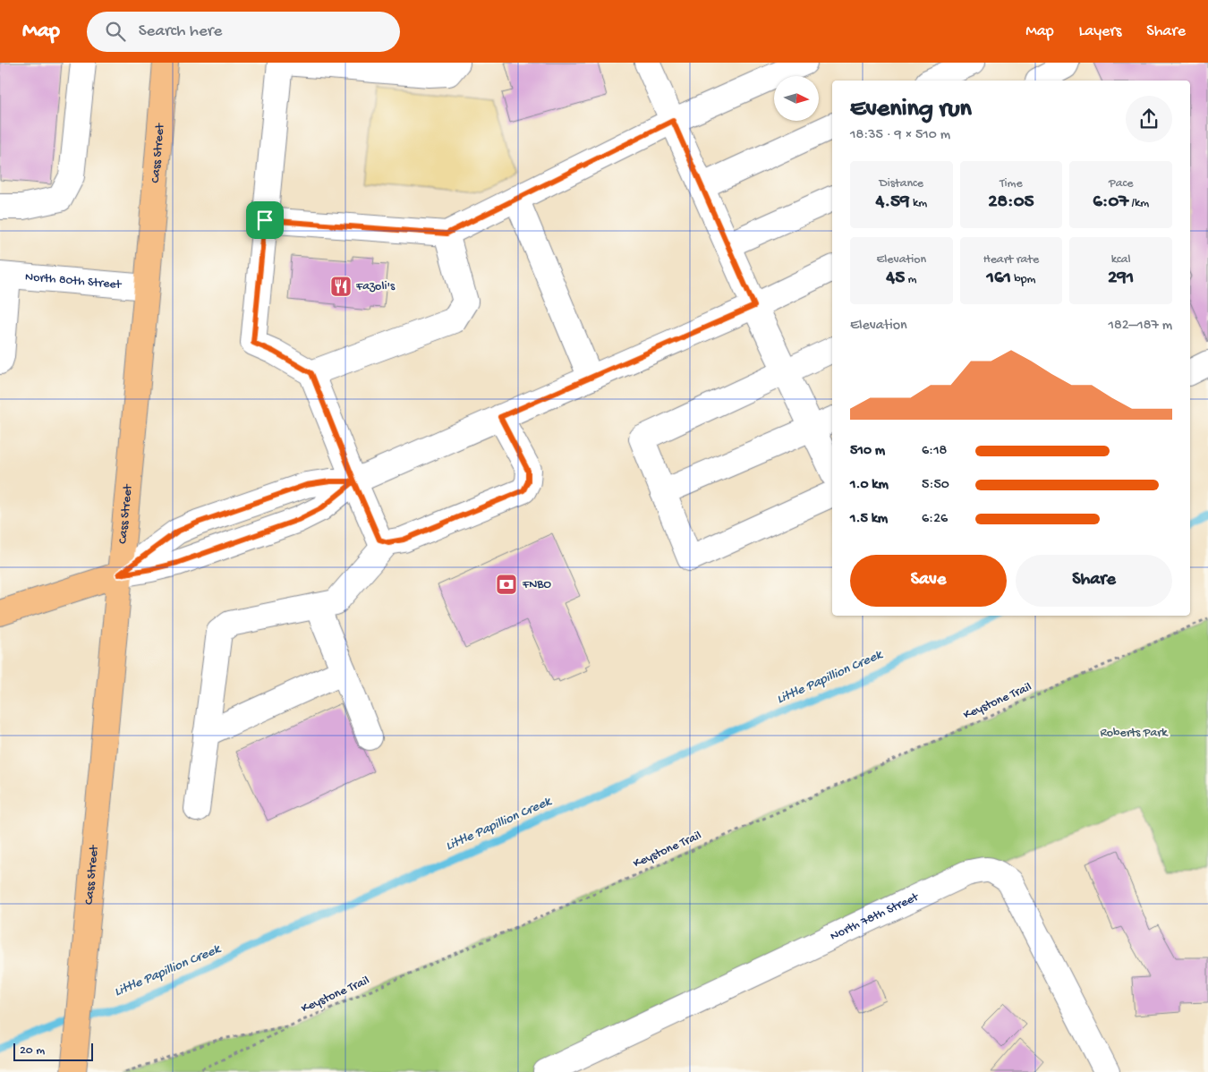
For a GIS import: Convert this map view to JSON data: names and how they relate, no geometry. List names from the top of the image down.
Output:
{
  "streets": {
    "main road": ["Cass Street"],
    "street": ["North 80th Street", "North 78th Street"],
    "path": ["Keystone Trail"]
  },
  "crossings": [
    ["Cass Street", "North 80th Street"]
  ],
  "water": ["Little Papillion Creek"],
  "parks": ["Roberts Park"],
  "places": {
    "restaurant": ["Fazoli's"],
    "bank": ["FNBO"]
  },
  "scale_bar": "20 m",
  "north": "right",
  "page": {
    "header": "Map",
    "search": "Search here",
    "nav": ["Map", "Layers", "Share"],
    "heading": ["Evening run", "18:35 · 9 × 510 m"],
    "stats": [
      ["Distance", "4.59 km"],
      ["Time", "28:05"],
      ["Pace", "6:07 /km"],
      ["Elevation", "45 m"],
      ["Heart rate", "161 bpm"],
      ["kcal", "291"]
    ],
    "chart": ["Elevation", "182–187 m"],
    "list": [
      {
        "name": "510 m",
        "note": "6:18"
      },
      {
        "name": "1.0 km",
        "note": "5:50"
      },
      {
        "name": "1.5 km",
        "note": "6:26"
      }
    ],
    "buttons": ["Save", "Share"],
    "scale": "20 m"
  }
}
